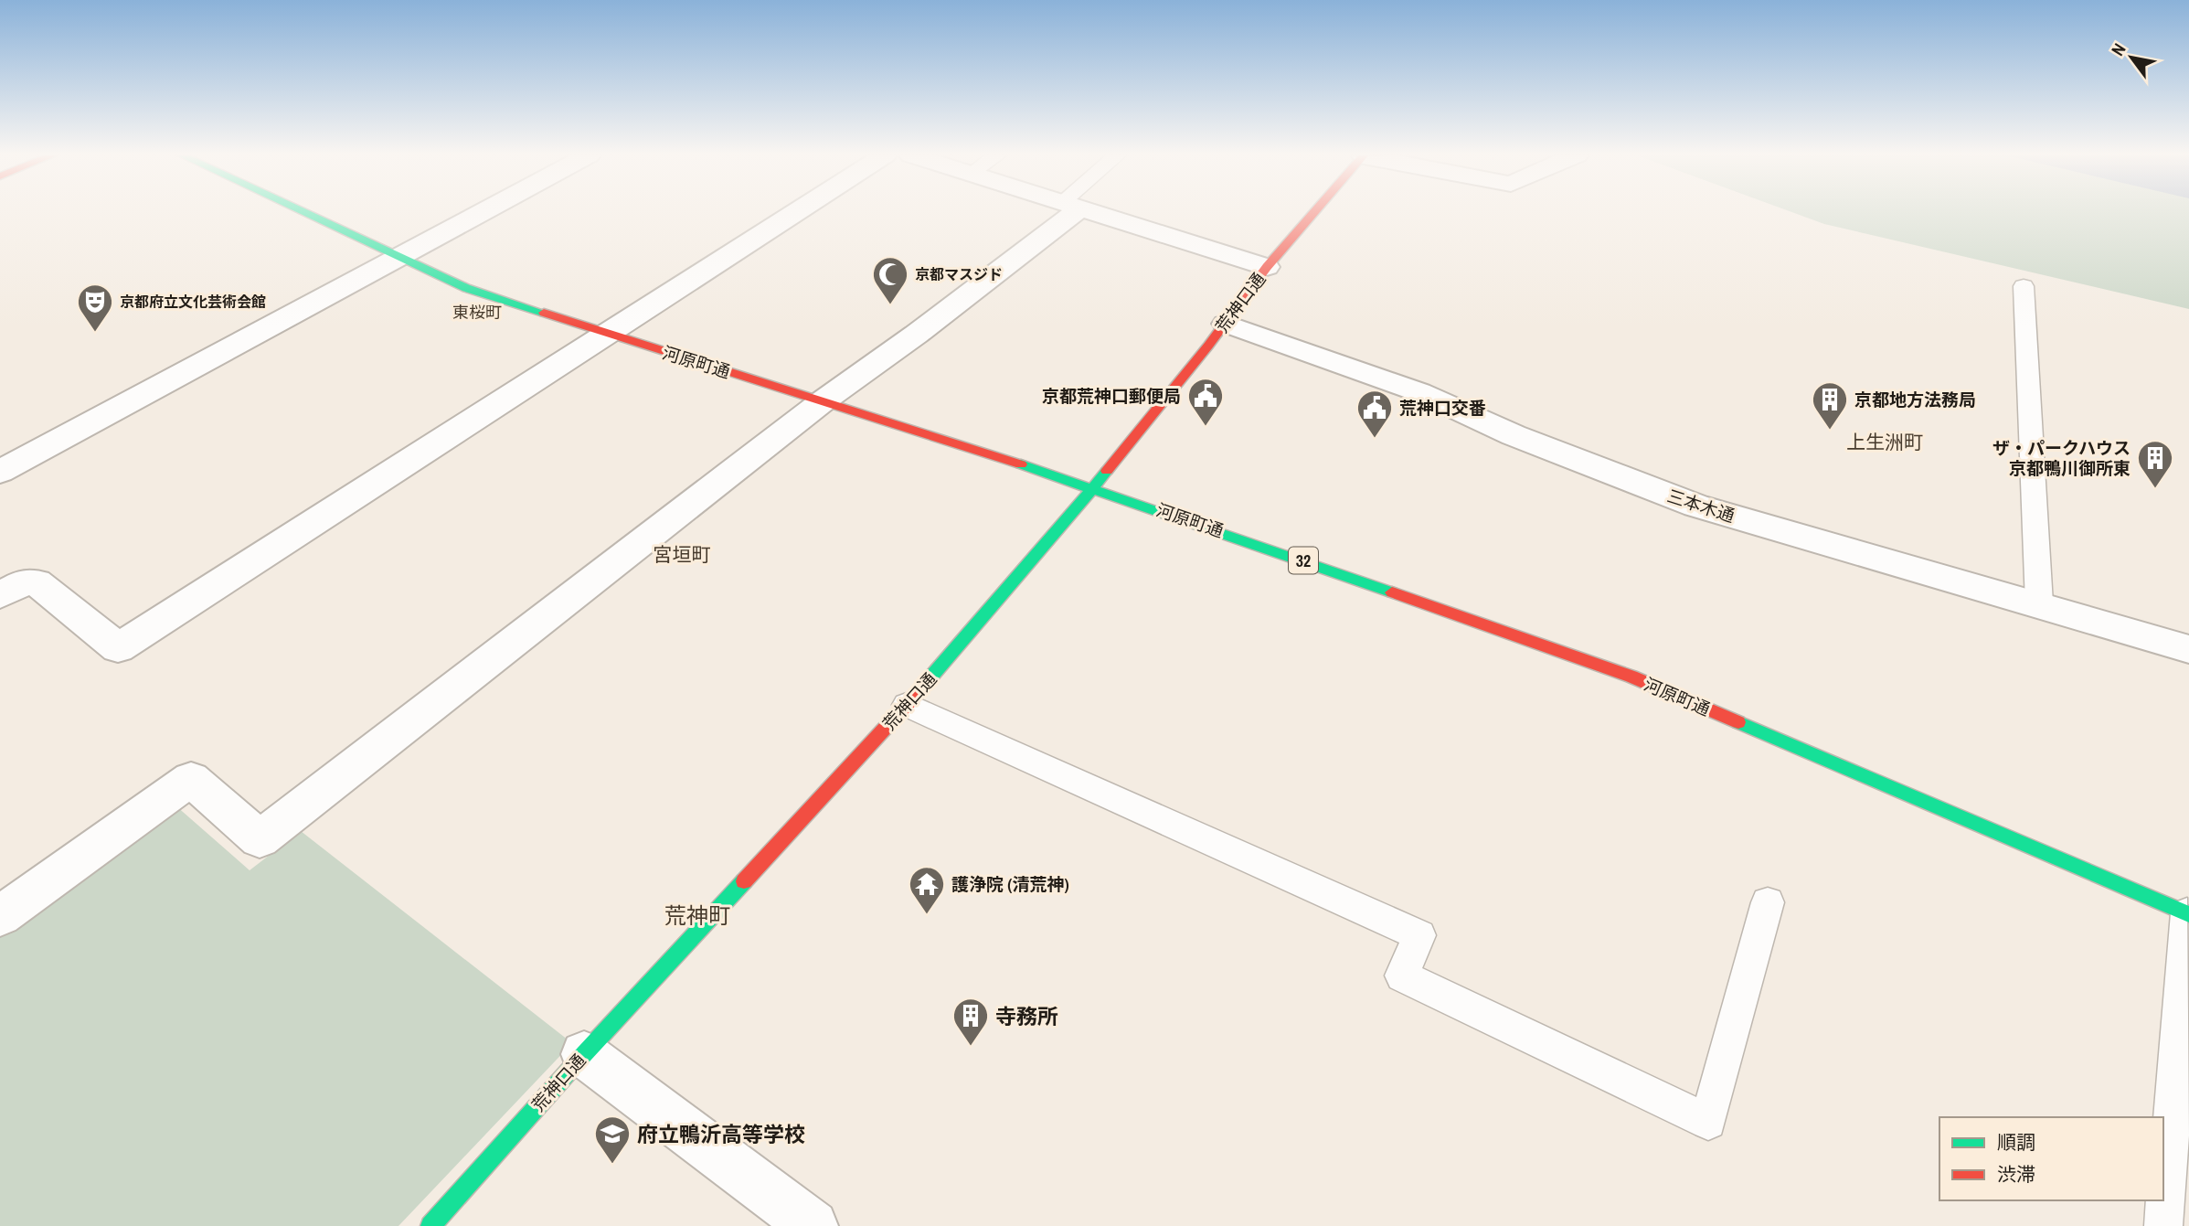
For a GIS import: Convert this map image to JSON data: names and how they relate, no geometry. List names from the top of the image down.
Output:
{
  "streets": {
    "main road": ["荒神口通", "河原町通", "32"],
    "street": ["三本木通"]
  },
  "crossings": [
    ["荒神口通", "河原町通"],
    ["荒神口通", "三本木通"]
  ],
  "districts": [
    "東桜町",
    "上生洲町",
    "宮垣町",
    "荒神町"
  ],
  "places": {
    "mosque": ["京都マスジド"],
    "theatre": ["京都府立文化芸術会館"],
    "public building": ["京都荒神口郵便局", "荒神口交番"],
    "building": ["京都地方法務局", "ザ・パークハウス 京都鴨川御所東", "寺務所"],
    "temple": ["護浄院 (清荒神)"],
    "school or university": ["府立鴨沂高等学校"]
  },
  "legend": ["順調", "渋滞"],
  "north": "top left"
}
